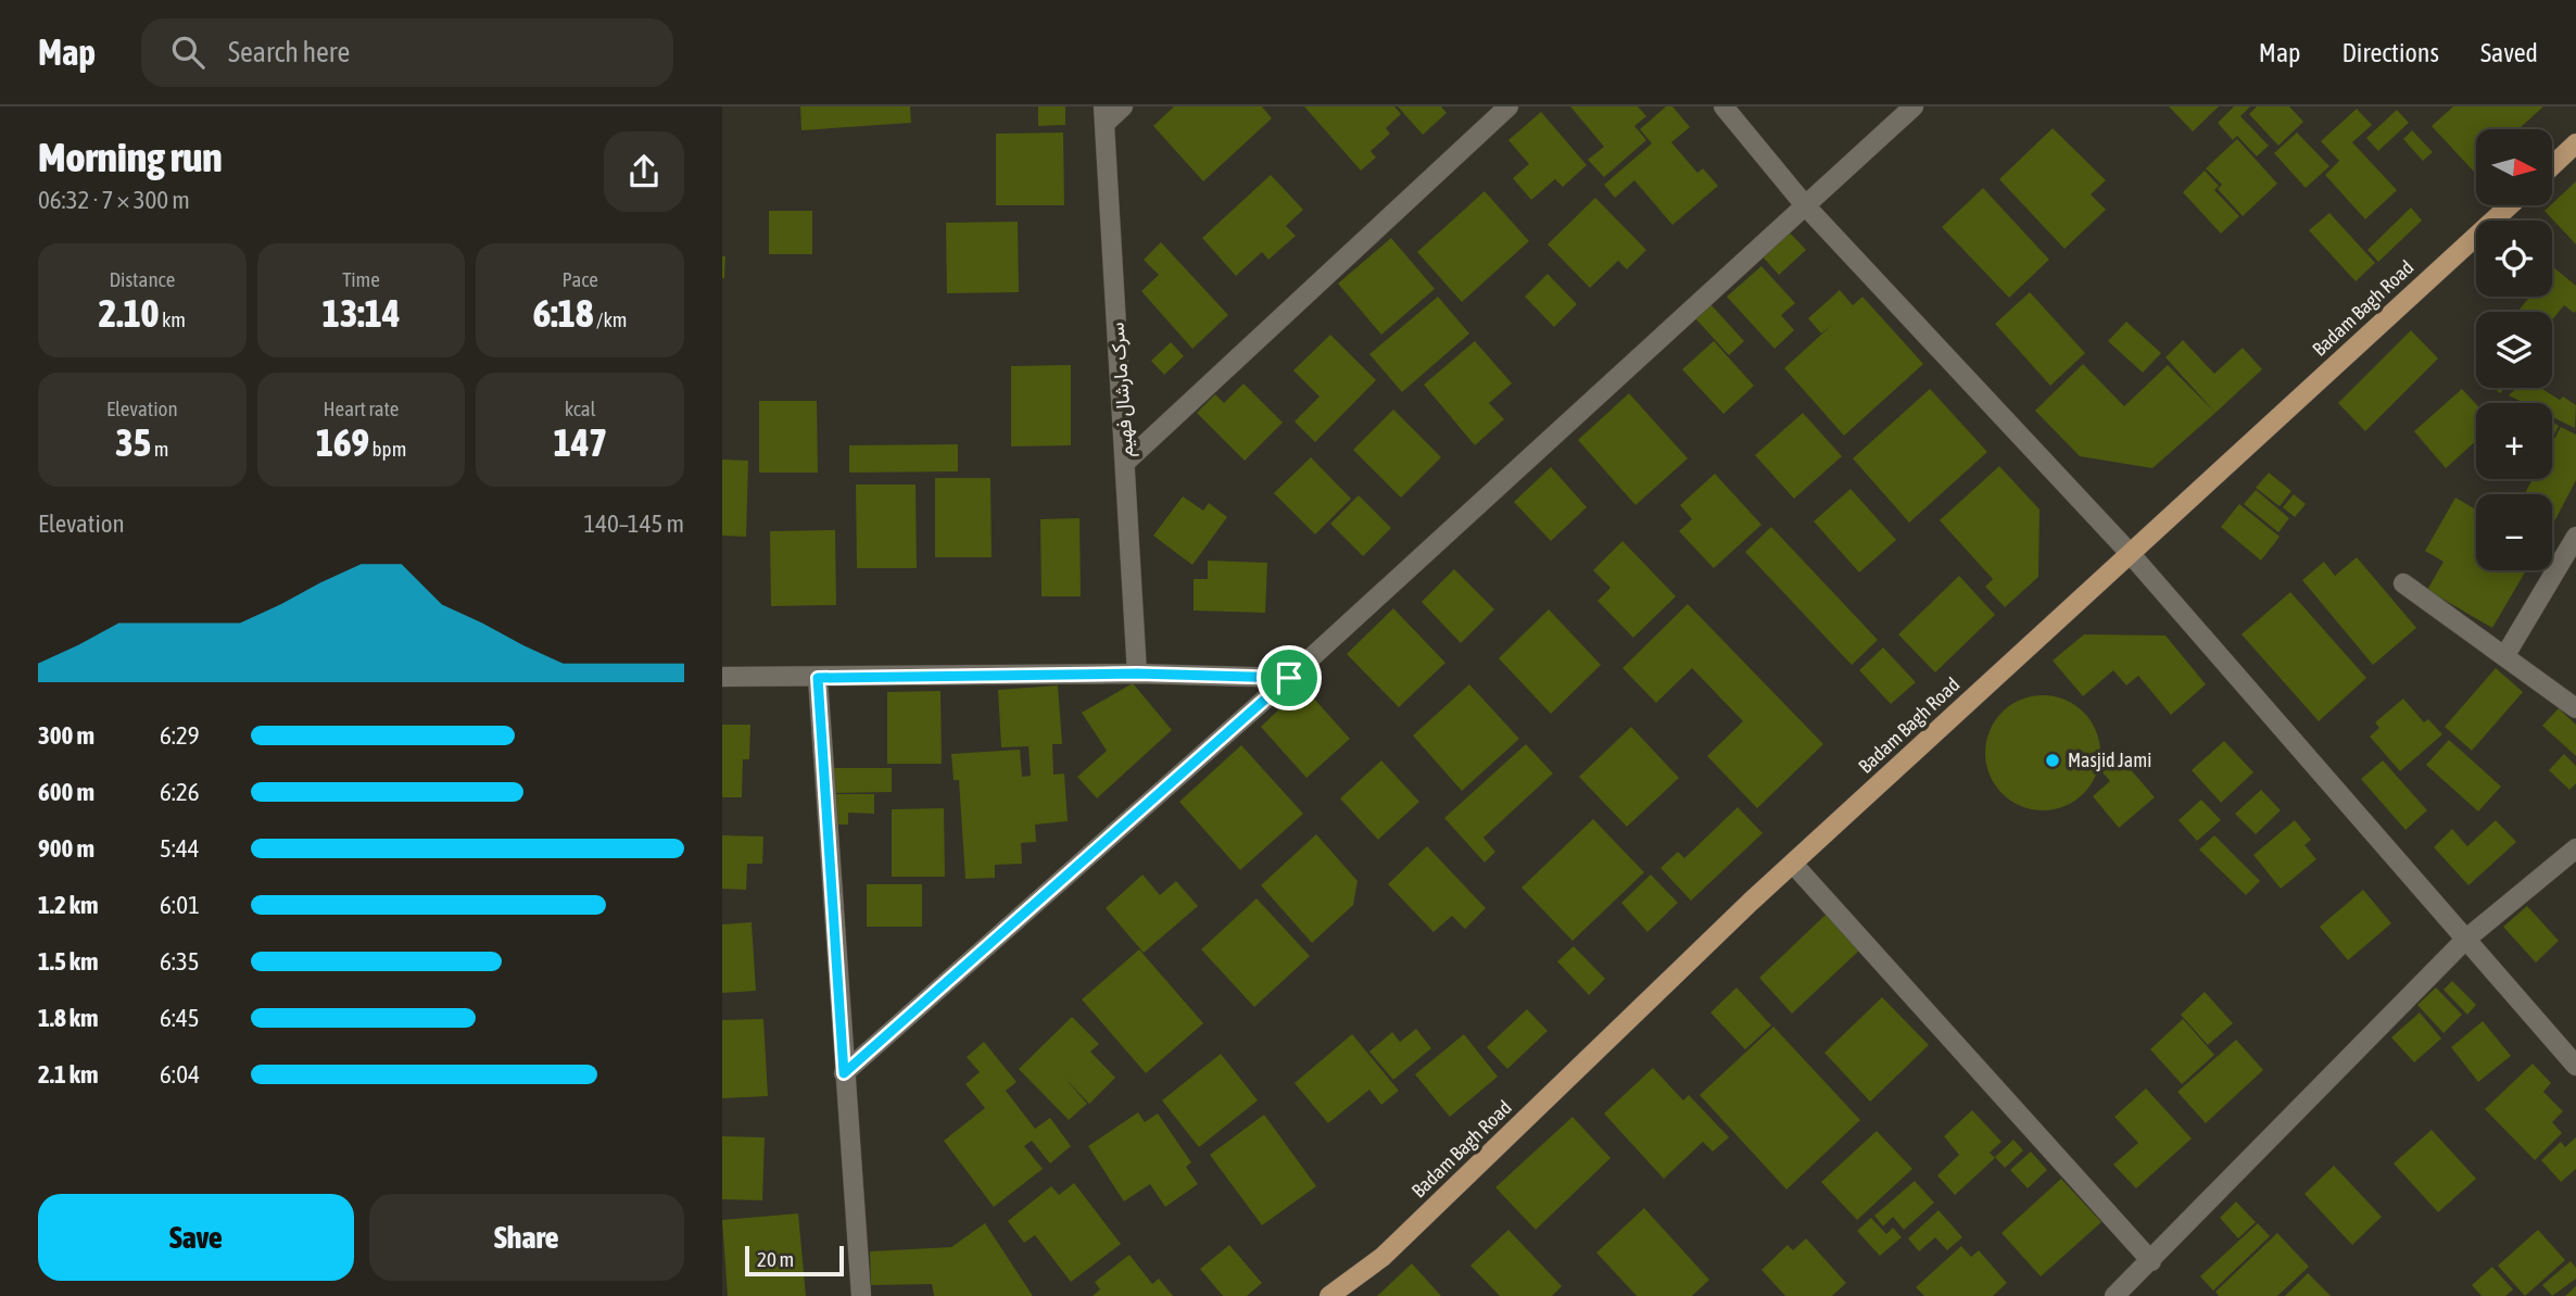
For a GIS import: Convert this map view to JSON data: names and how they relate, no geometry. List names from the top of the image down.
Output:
{
  "streets": {
    "main road": ["Badam Bagh Road"],
    "street": ["سرک مارشال فهیم"]
  },
  "places": ["Masjid Jami"],
  "scale_bar": "20 m",
  "north": "right",
  "page": {
    "header": "Map",
    "search": "Search here",
    "nav": ["Map", "Directions", "Saved"],
    "heading": ["Morning run", "06:32 · 7 × 300 m"],
    "map_buttons": ["+", "−"],
    "stats": [
      ["Distance", "2.10 km"],
      ["Time", "13:14"],
      ["Pace", "6:18 /km"],
      ["Elevation", "35 m"],
      ["Heart rate", "169 bpm"],
      ["kcal", "147"]
    ],
    "chart": ["Elevation", "140–145 m"],
    "list": [
      {
        "name": "300 m",
        "note": "6:29"
      },
      {
        "name": "600 m",
        "note": "6:26"
      },
      {
        "name": "900 m",
        "note": "5:44"
      },
      {
        "name": "1.2 km",
        "note": "6:01"
      },
      {
        "name": "1.5 km",
        "note": "6:35"
      },
      {
        "name": "1.8 km",
        "note": "6:45"
      },
      {
        "name": "2.1 km",
        "note": "6:04"
      }
    ],
    "buttons": ["Save", "Share"],
    "scale": "20 m"
  }
}
